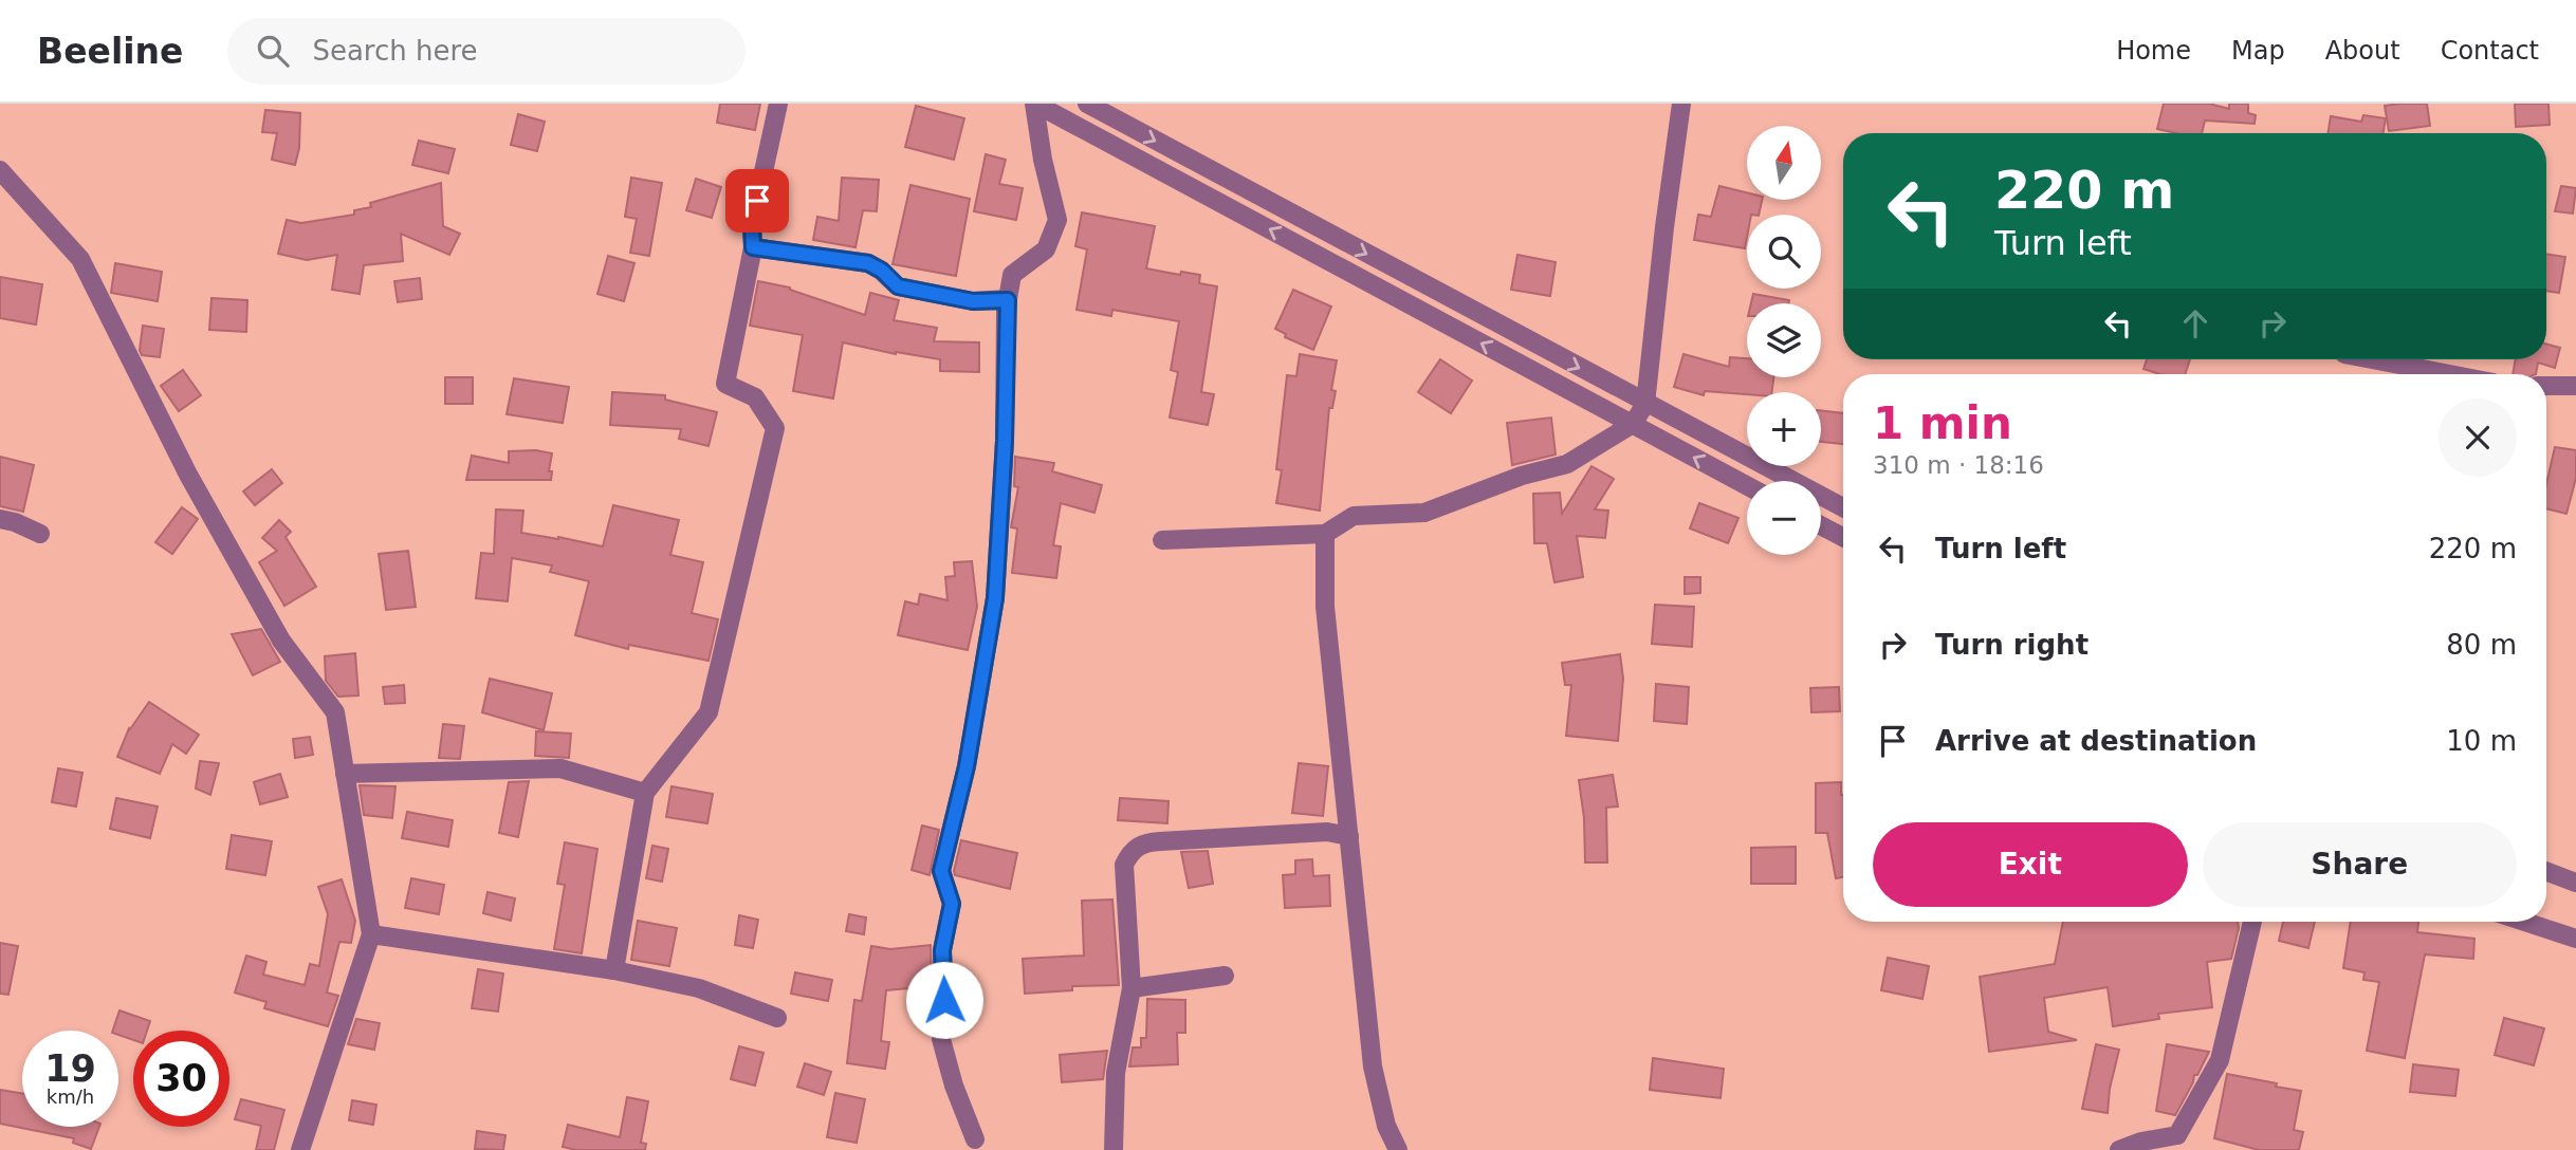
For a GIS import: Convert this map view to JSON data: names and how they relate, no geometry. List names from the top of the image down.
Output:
{
  "north": "top",
  "page": {
    "header": "Beeline",
    "search": "Search here",
    "nav": [
      "Home",
      "Map",
      "About",
      "Contact"
    ],
    "map_buttons": ["+", "−"],
    "turn": ["220 m", "Turn left"],
    "heading": ["1 min", "310 m · 18:16"],
    "list": [
      {
        "name": "Turn left",
        "value": "220 m"
      },
      {
        "name": "Turn right",
        "value": "80 m"
      },
      {
        "name": "Arrive at destination",
        "value": "10 m"
      }
    ],
    "buttons": ["Exit", "Share"],
    "speed": "19 km/h",
    "limit": "30"
  }
}
